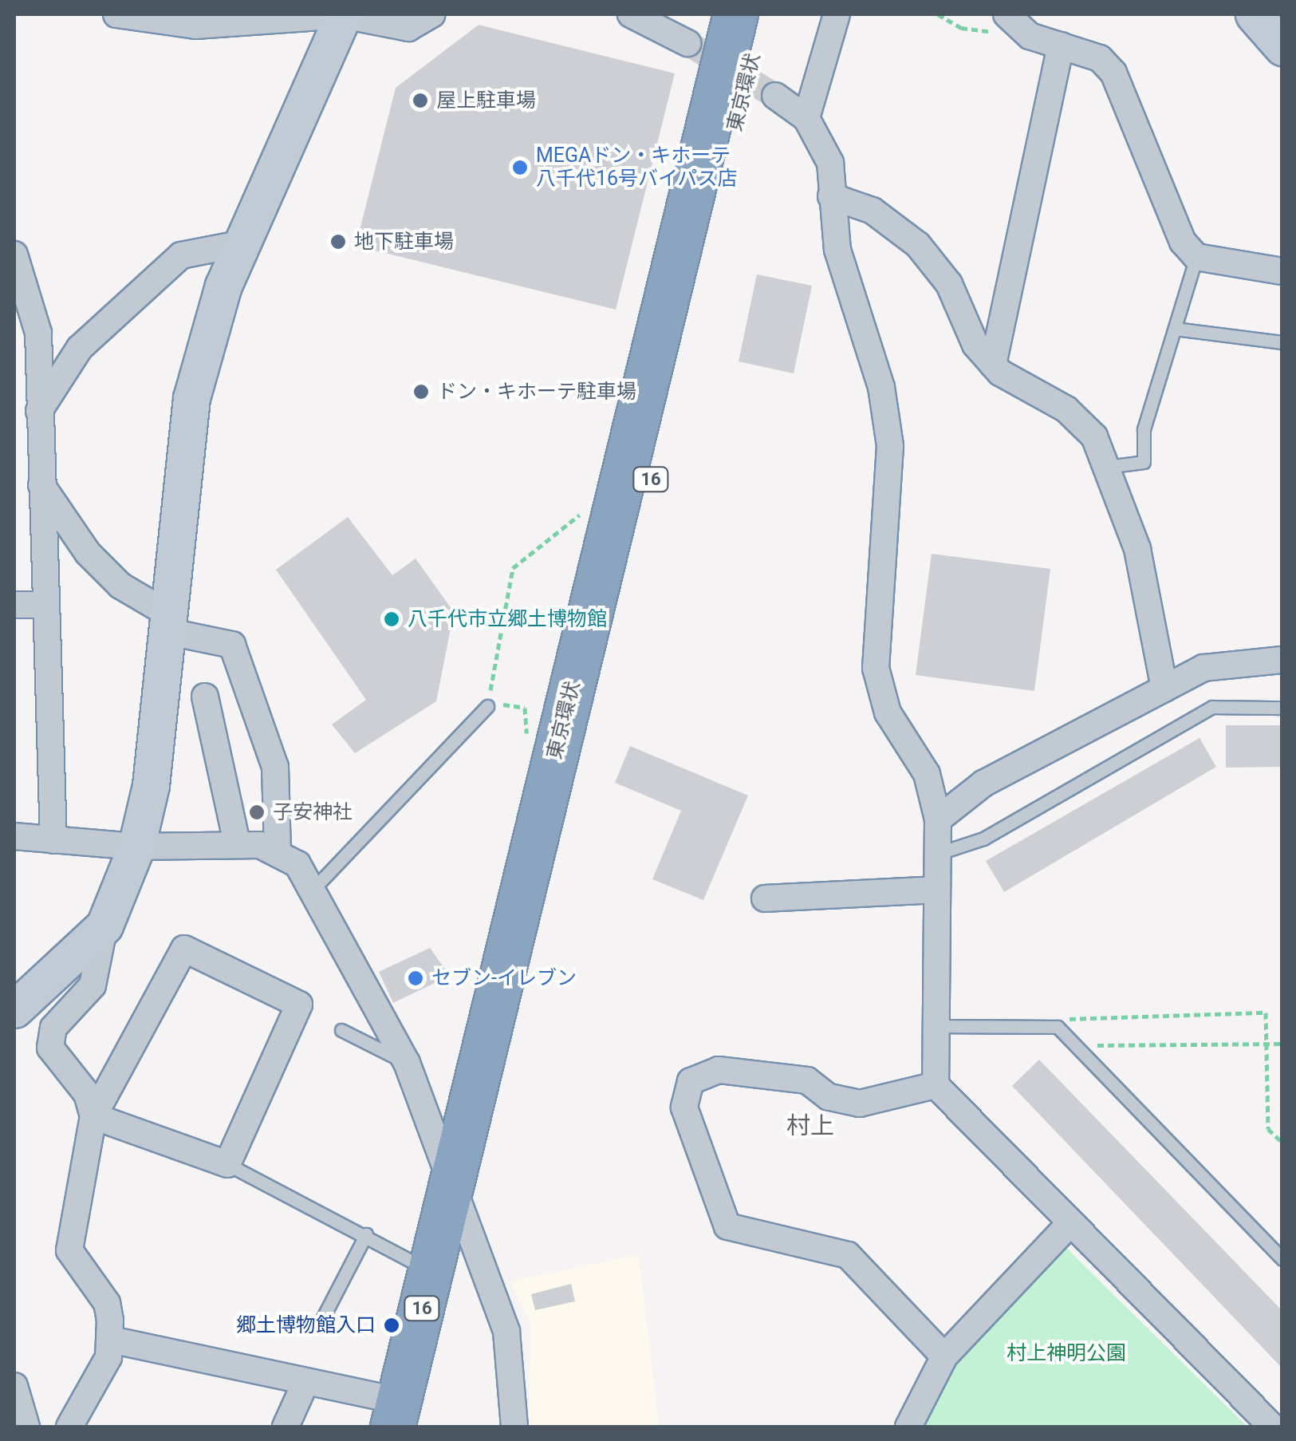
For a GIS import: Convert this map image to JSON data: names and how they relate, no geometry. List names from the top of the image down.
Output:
{
  "streets": {
    "highway": ["東京環状", "16"]
  },
  "districts": ["村上"],
  "parks": ["村上神明公園"],
  "places": [
    "屋上駐車場",
    "MEGAドン・キホーテ 八千代16号バイパス店",
    "地下駐車場",
    "ドン・キホーテ駐車場",
    "八千代市立郷土博物館",
    "子安神社",
    "セブン-イレブン",
    "郷土博物館入口"
  ]
}
